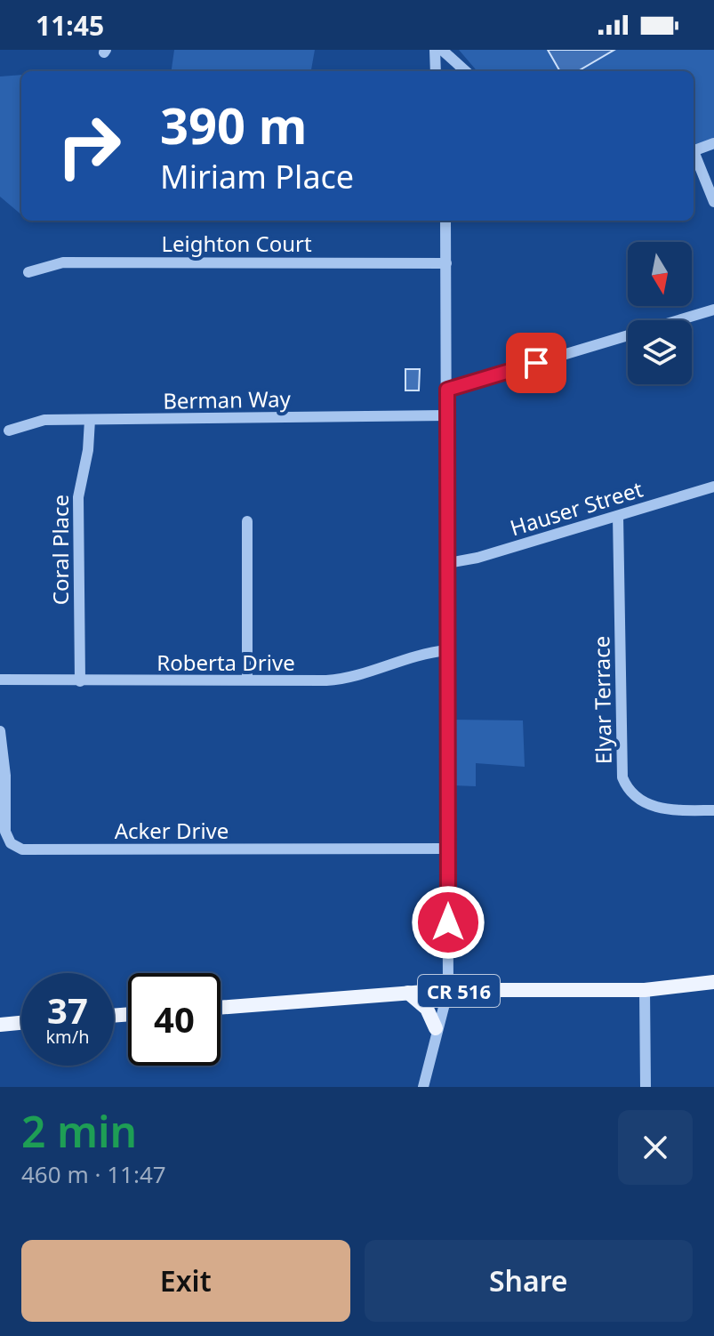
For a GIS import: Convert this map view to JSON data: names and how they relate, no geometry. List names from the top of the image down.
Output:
{
  "streets": {
    "main road": ["CR 516"],
    "street": [
      "Leighton Court",
      "Berman Way",
      "Hauser Street",
      "Coral Place",
      "Roberta Drive",
      "Elyar Terrace",
      "Acker Drive"
    ]
  },
  "crossings": [
    ["Berman Way", "Coral Place"],
    ["Hauser Street", "Elyar Terrace"],
    ["Coral Place", "Roberta Drive"]
  ],
  "north": "bottom",
  "page": {
    "status": "11:45",
    "turn": ["390 m", "Miriam Place"],
    "speed": "37 km/h",
    "limit": "40",
    "heading": ["2 min", "460 m · 11:47"],
    "buttons": ["Exit", "Share"]
  }
}
